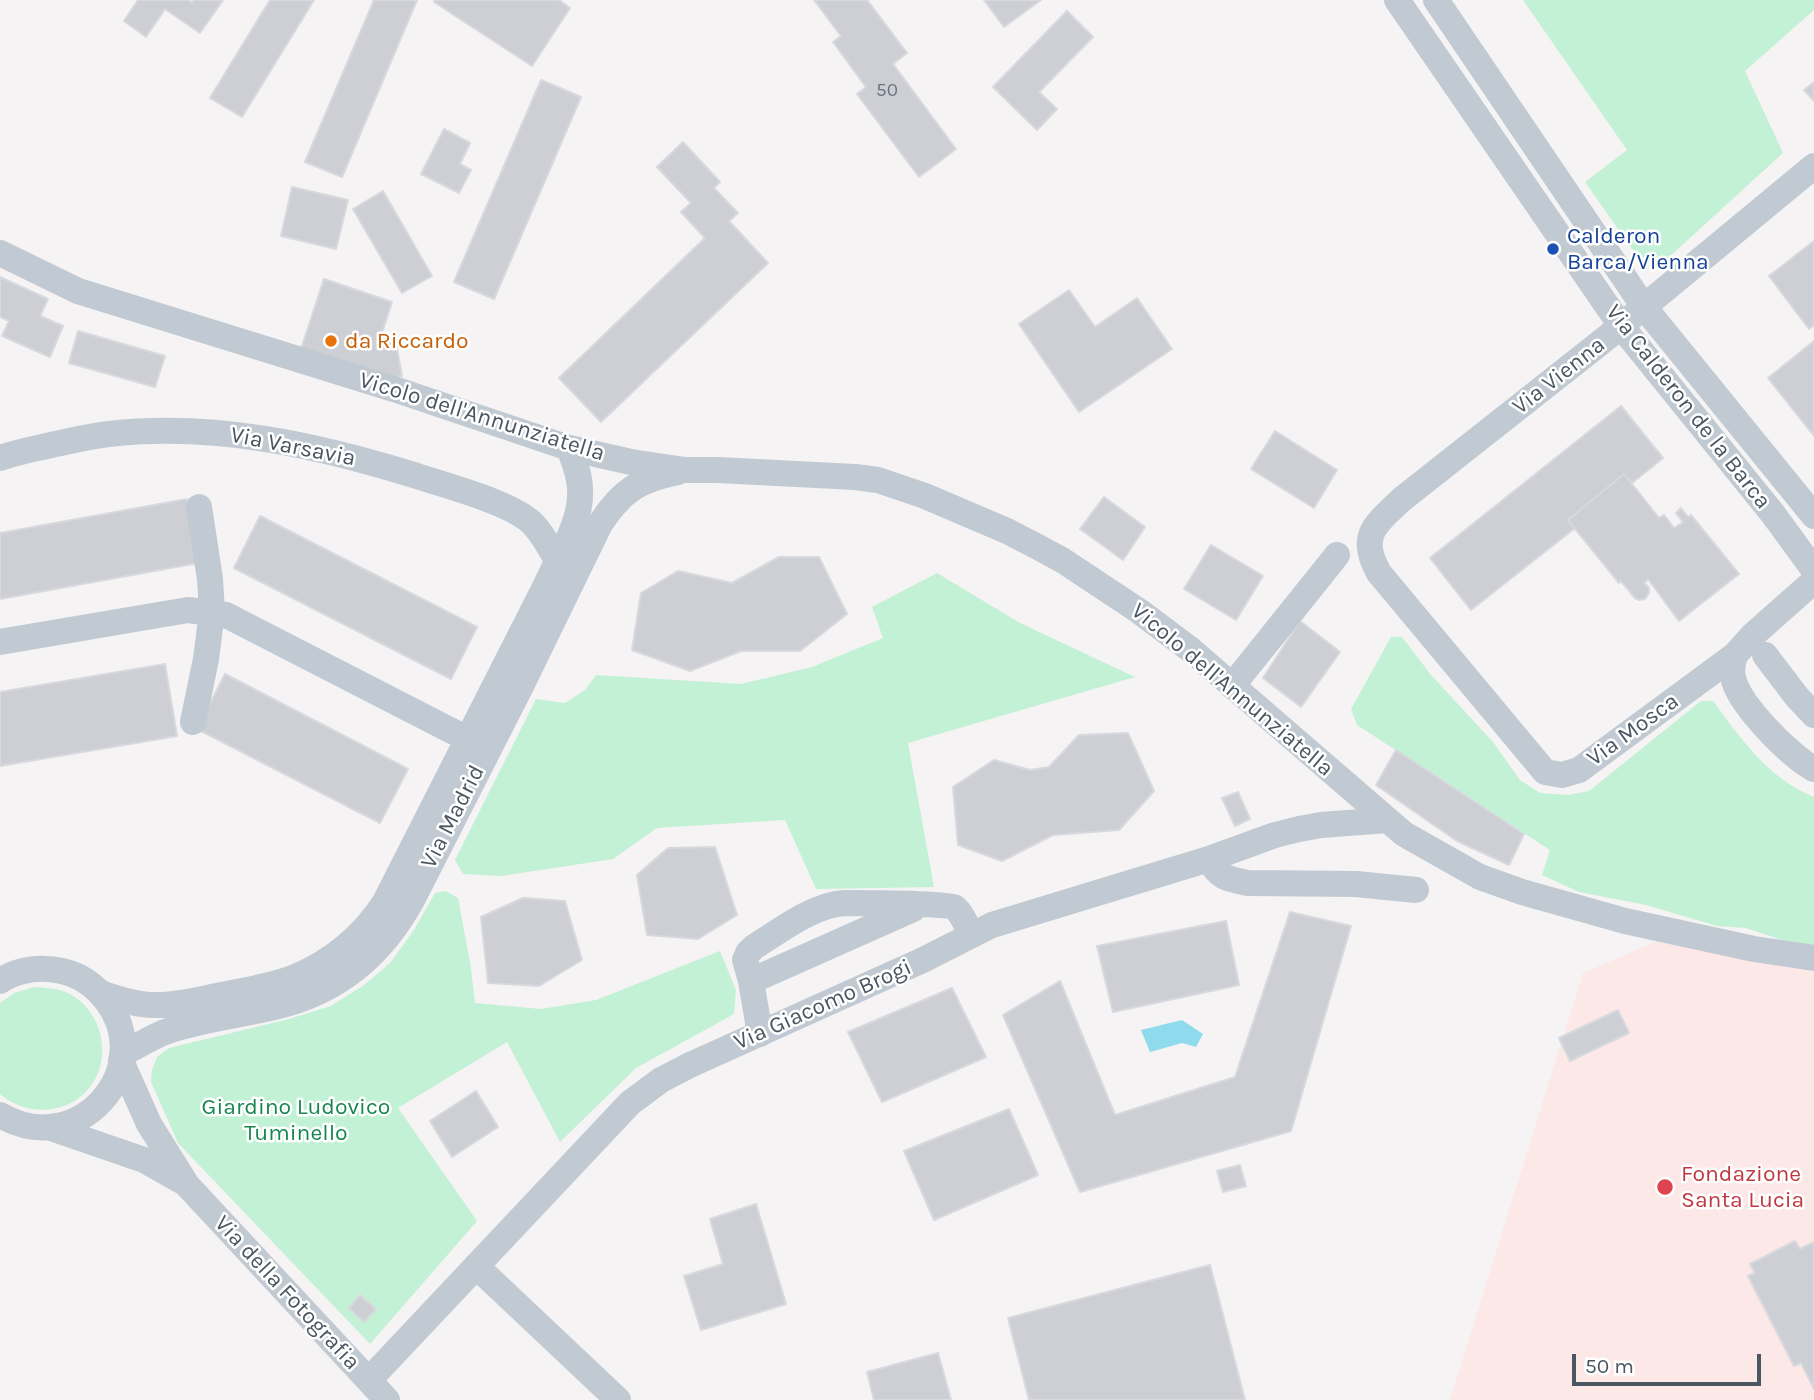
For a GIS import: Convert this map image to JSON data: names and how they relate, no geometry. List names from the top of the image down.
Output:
{
  "streets": {
    "street": [
      "Via Vienna",
      "Via Calderon de la Barca",
      "Vicolo dell'Annunziatella",
      "Via Varsavia",
      "Via Mosca",
      "Via Madrid",
      "Via Giacomo Brogi",
      "Via della Fotografia"
    ]
  },
  "crossings": [
    ["Via Vienna", "Via Calderon de la Barca"],
    ["Via Vienna", "Via Mosca"],
    ["Vicolo dell'Annunziatella", "Via Madrid"],
    ["Vicolo dell'Annunziatella", "Via Giacomo Brogi"],
    ["Via Varsavia", "Via Madrid"],
    ["Via Madrid", "Via della Fotografia"],
    ["Via Giacomo Brogi", "Via della Fotografia"]
  ],
  "parks": ["Giardino Ludovico Tuminello"],
  "places": ["Calderon Barca/Vienna", "da Riccardo", "Fondazione Santa Lucia"],
  "house_numbers": ["50"],
  "scale_bar": "50 m"
}
